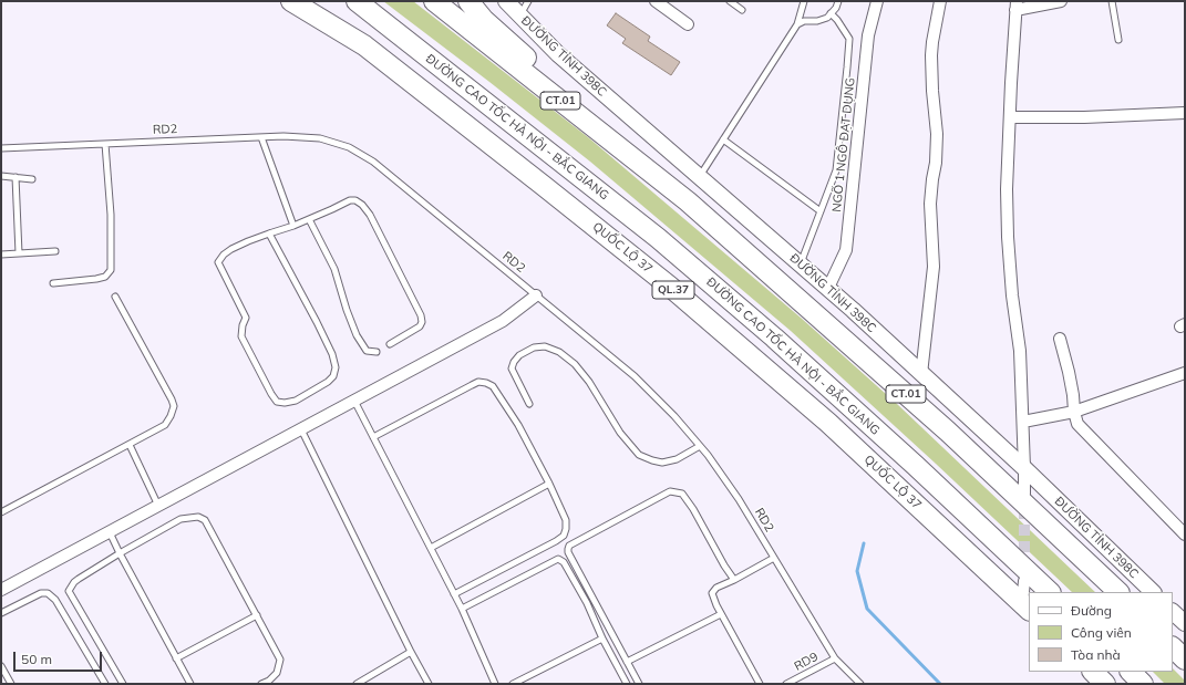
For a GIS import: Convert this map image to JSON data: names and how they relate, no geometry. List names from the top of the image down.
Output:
{
  "streets": {
    "highway": [
      "CT.01",
      "ĐƯỜNG CAO TỐC HÀ NỘI - BẮC GIANG",
      "QUỐC LỘ 37",
      "QL.37"
    ],
    "main road": ["ĐƯỜNG TỈNH 398C"],
    "street": ["NGÕ 1 NGÔ ĐẠT DỤNG"],
    "lane": ["RD2", "RD9"]
  },
  "crossings": [
    ["ĐƯỜNG TỈNH 398C", "NGÕ 1 NGÔ ĐẠT DỤNG"],
    ["RD2", "RD9"]
  ],
  "legend": ["Đường", "Công viên", "Tòa nhà"],
  "scale_bar": "50 m"
}
